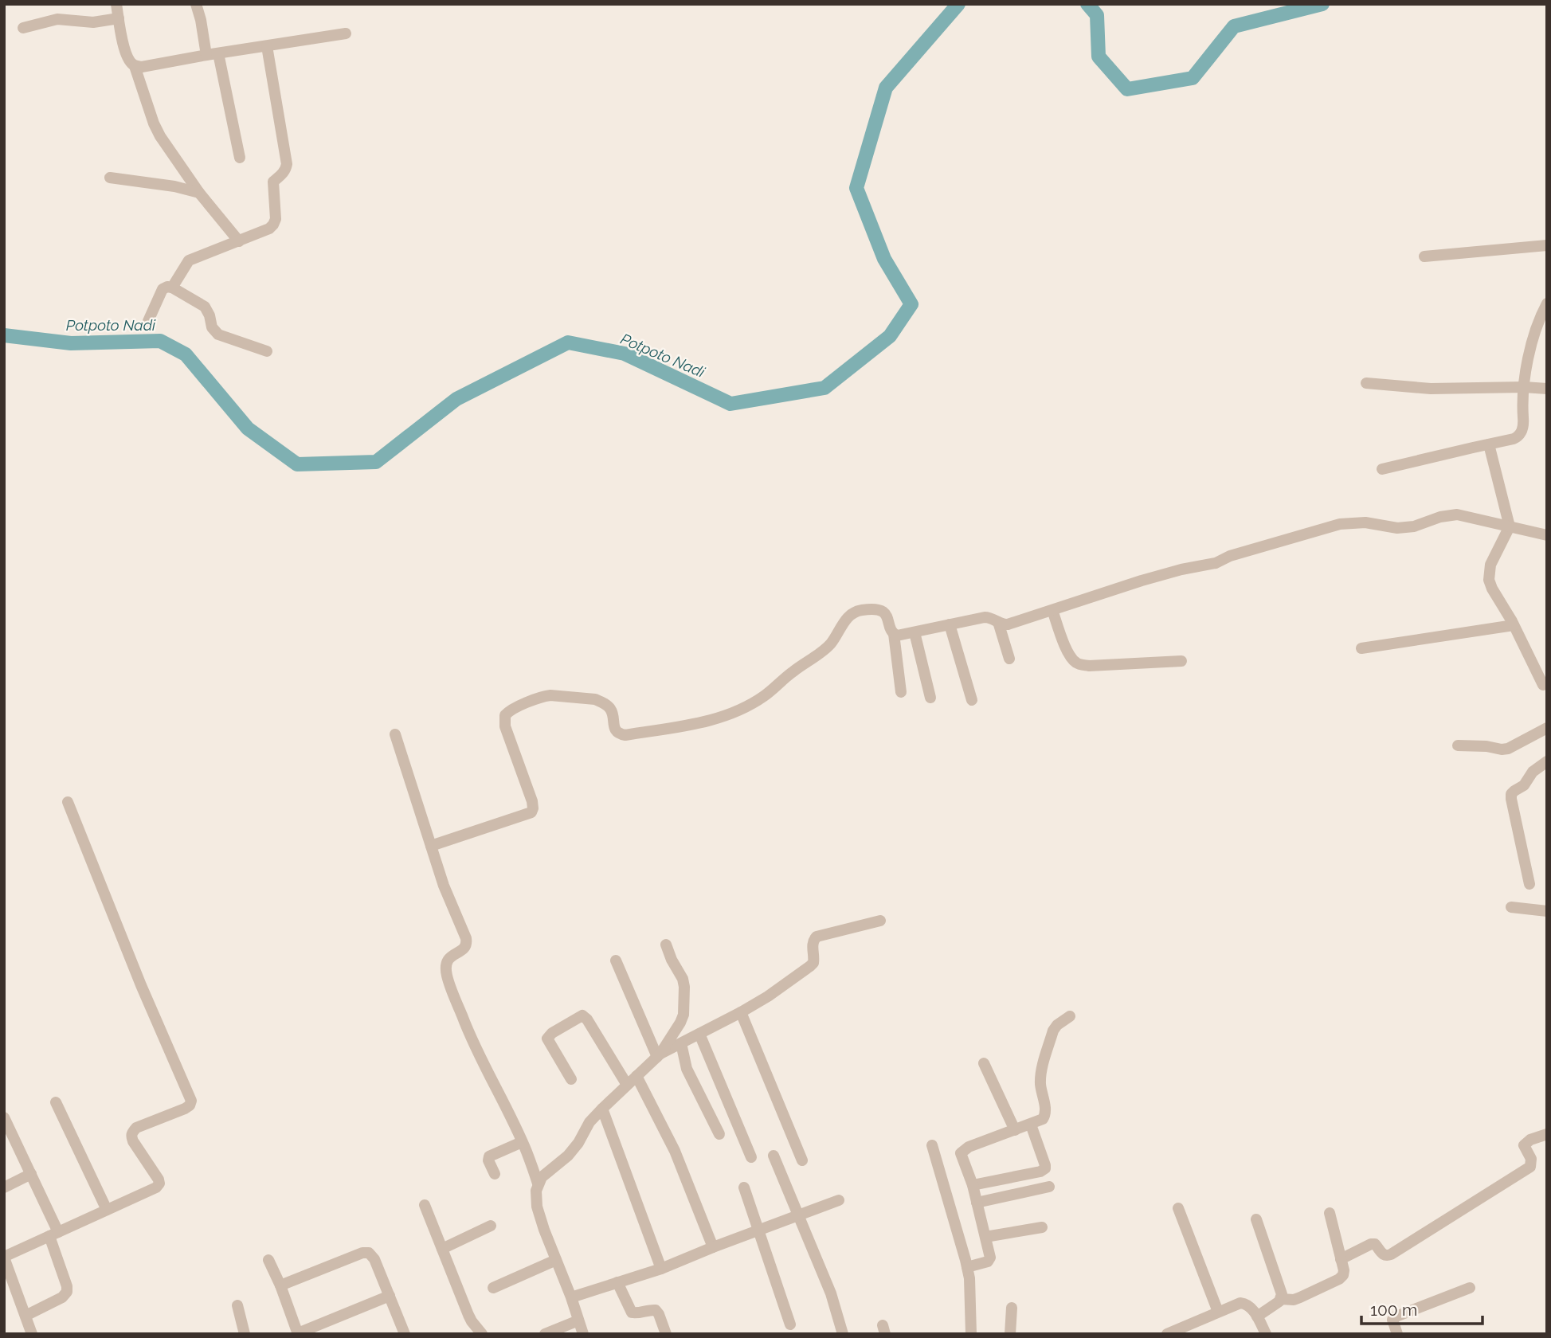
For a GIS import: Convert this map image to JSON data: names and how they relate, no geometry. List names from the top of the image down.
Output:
{
  "water": ["Potpoto Nadi"],
  "scale_bar": "100 m"
}
